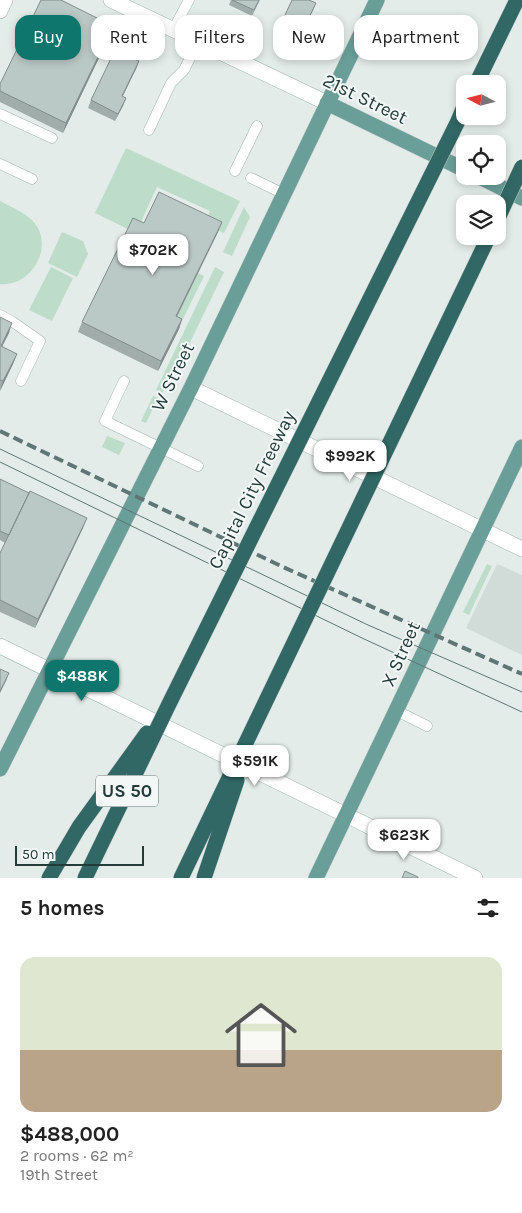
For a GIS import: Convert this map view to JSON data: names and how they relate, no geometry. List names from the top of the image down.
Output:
{
  "streets": {
    "highway": ["Capital City Freeway", "US 50"],
    "main road": ["21st Street", "W Street", "X Street"]
  },
  "crossings": [
    ["21st Street", "W Street"]
  ],
  "scale_bar": "50 m",
  "north": "left",
  "page": {
    "chip": [
      "Buy",
      "Rent",
      "Filters",
      "New",
      "Apartment"
    ],
    "price": [
      "$702K",
      "$992K",
      "$488K",
      "$591K",
      "$623K"
    ],
    "scale": "50 m",
    "heading": "5 homes",
    "list": [
      {
        "name": "$488,000",
        "note": "2 rooms · 62 m² · 19th Street"
      }
    ]
  }
}
